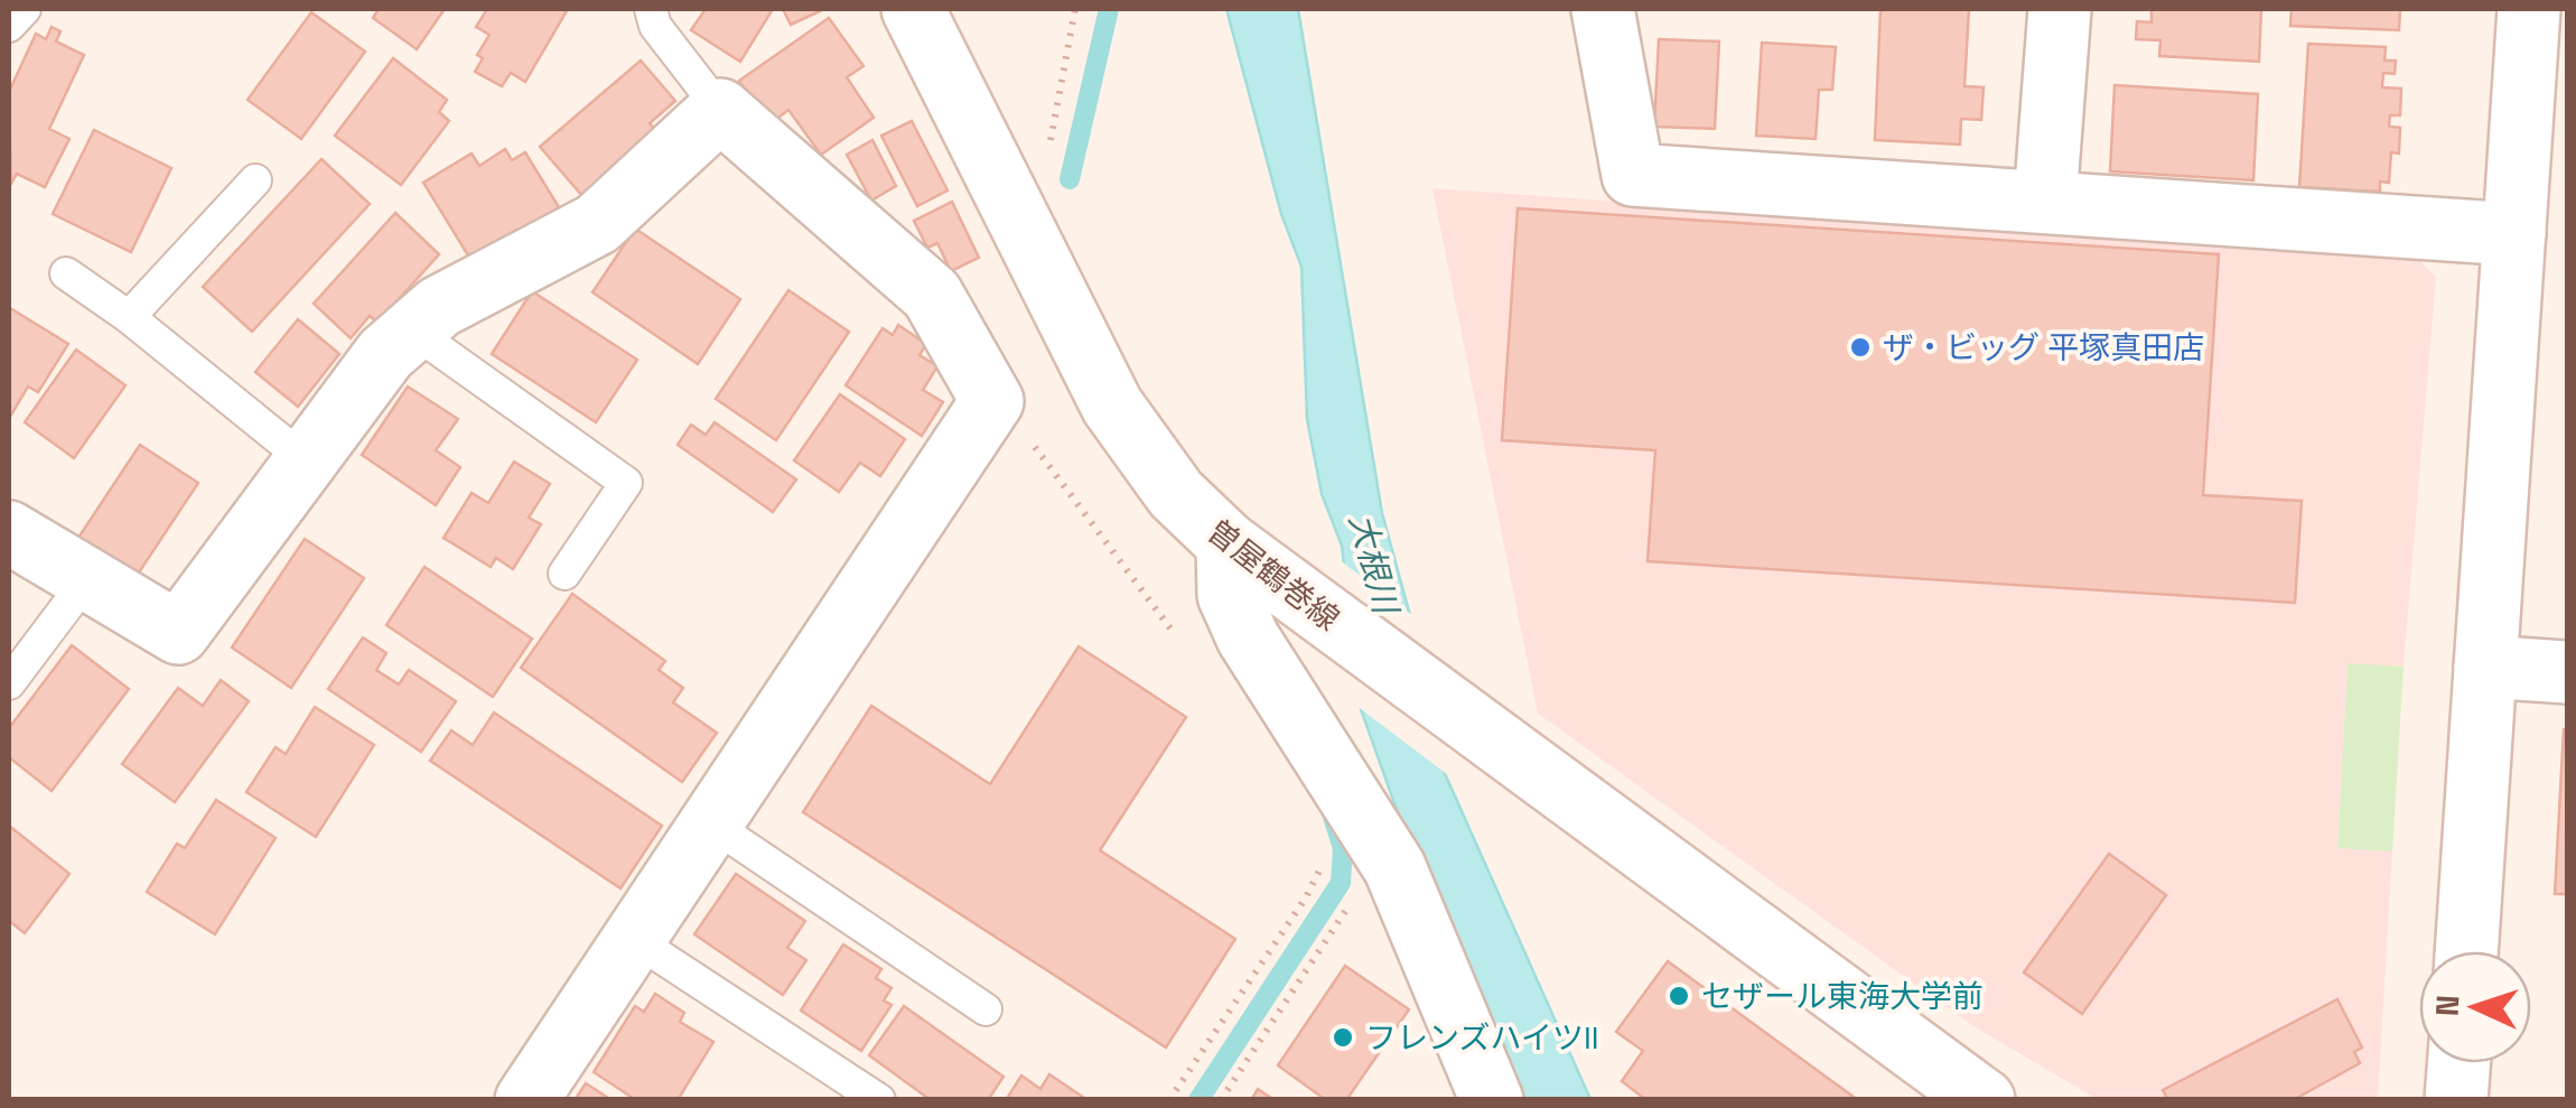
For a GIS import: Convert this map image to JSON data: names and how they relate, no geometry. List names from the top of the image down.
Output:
{
  "streets": {
    "street": ["曽屋鶴巻線"]
  },
  "water": ["大根川"],
  "places": ["ザ・ビッグ 平塚真田店", "セザール東海大学前", "フレンズハイツII"],
  "north": "left"
}
